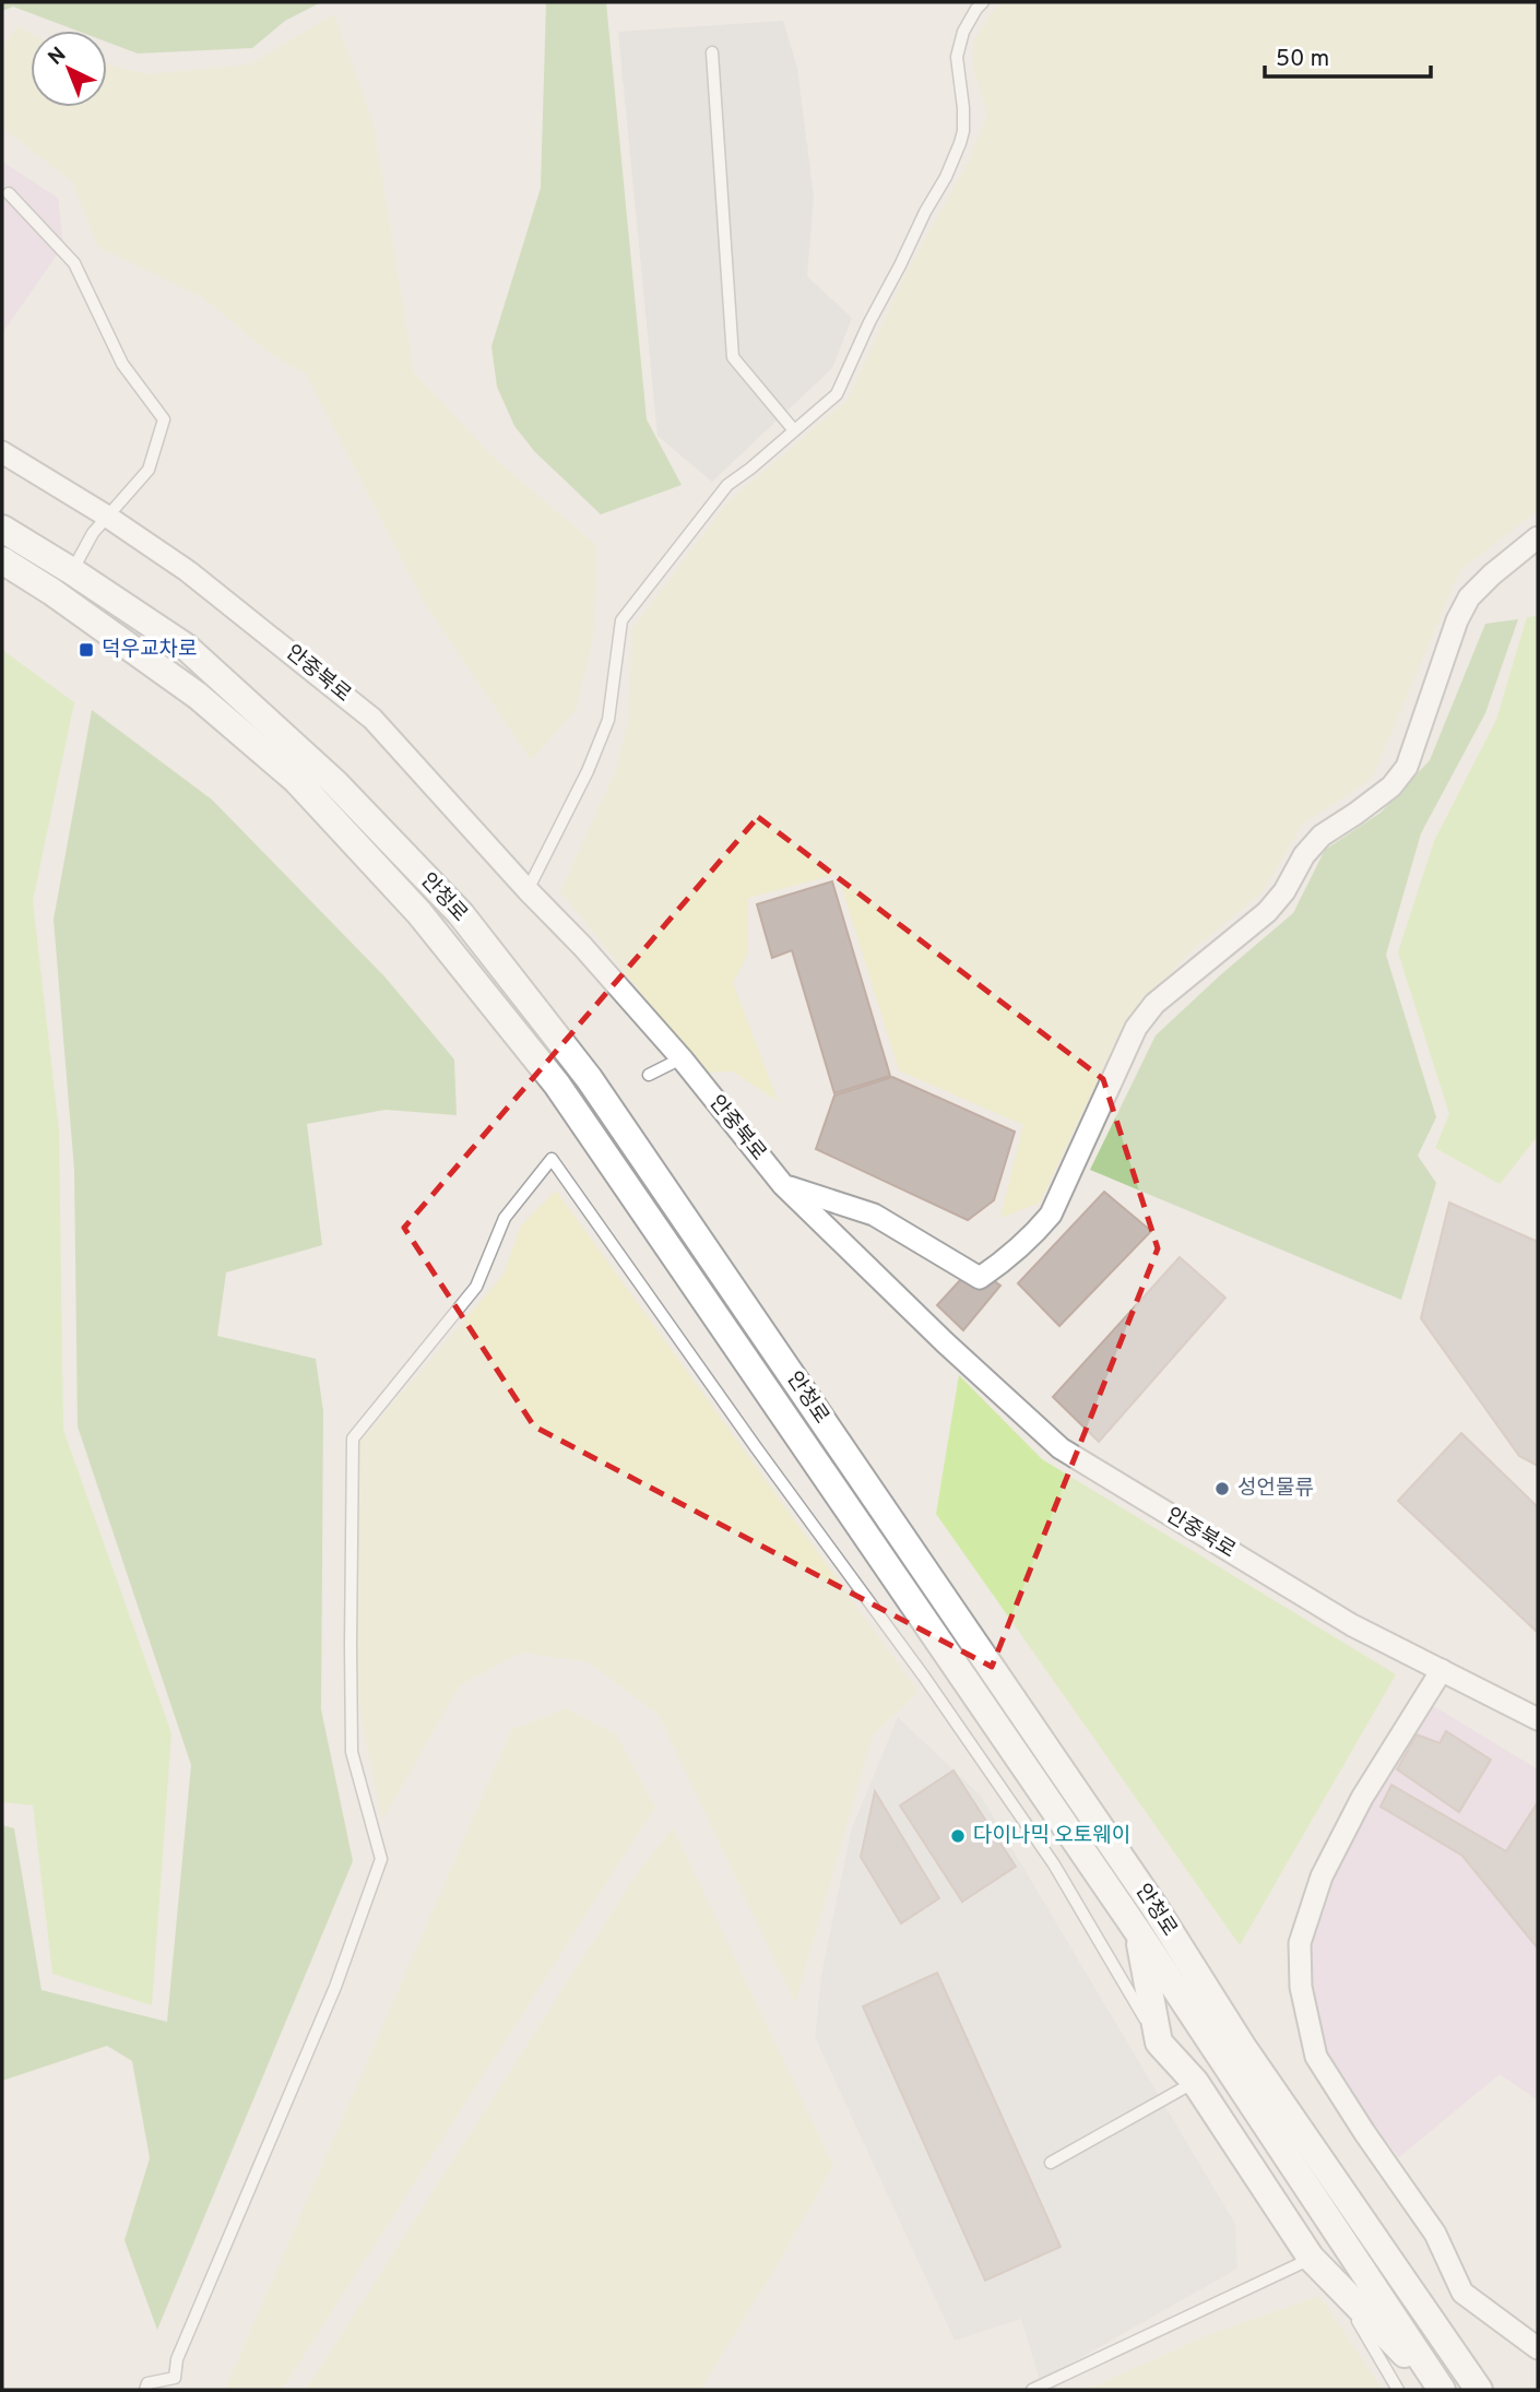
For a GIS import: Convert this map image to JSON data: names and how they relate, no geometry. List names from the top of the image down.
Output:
{
  "streets": {
    "street": ["안중북로", "안청로"]
  },
  "places": {
    "transit": ["덕우교차로"],
    "other": ["성언물류", "다이나믹 오토웨이"]
  },
  "scale_bar": "50 m",
  "north": "top left"
}
